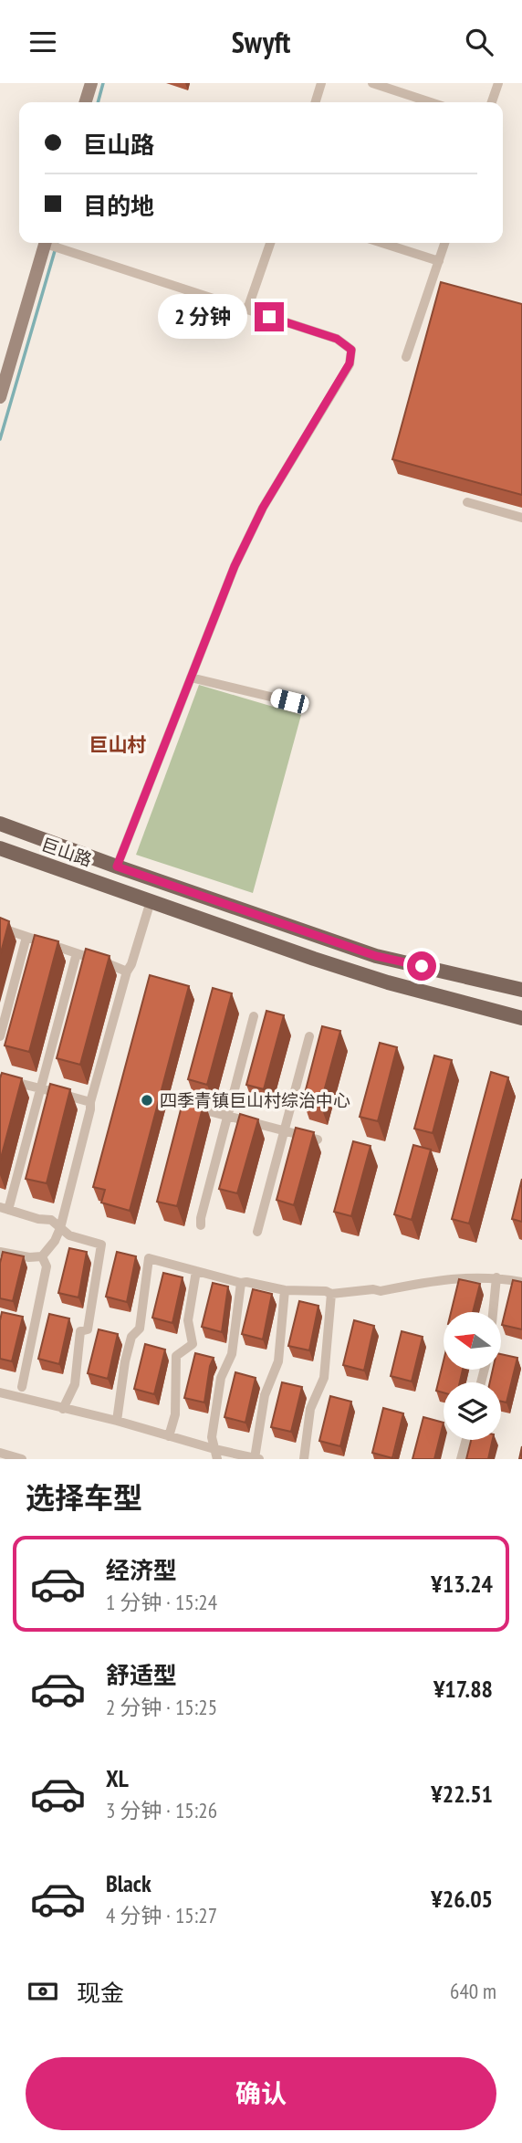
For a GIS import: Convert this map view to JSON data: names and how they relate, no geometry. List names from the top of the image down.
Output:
{
  "streets": {
    "main road": ["巨山路"]
  },
  "districts": ["巨山村"],
  "places": ["四季青镇巨山村综治中心"],
  "north": "left",
  "page": {
    "header": "Swyft",
    "banner": ["巨山路", "目的地"],
    "bubble": "2 分钟",
    "heading": "选择车型",
    "list": [
      {
        "name": "经济型",
        "note": "1 分钟 · 15:24",
        "value": "¥13.24"
      },
      {
        "name": "舒适型",
        "note": "2 分钟 · 15:25",
        "value": "¥17.88"
      },
      {
        "name": "XL",
        "note": "3 分钟 · 15:26",
        "value": "¥22.51"
      },
      {
        "name": "Black",
        "note": "4 分钟 · 15:27",
        "value": "¥26.05"
      }
    ],
    "pay": ["现金", "640 m"],
    "buttons": "确认"
  }
}
